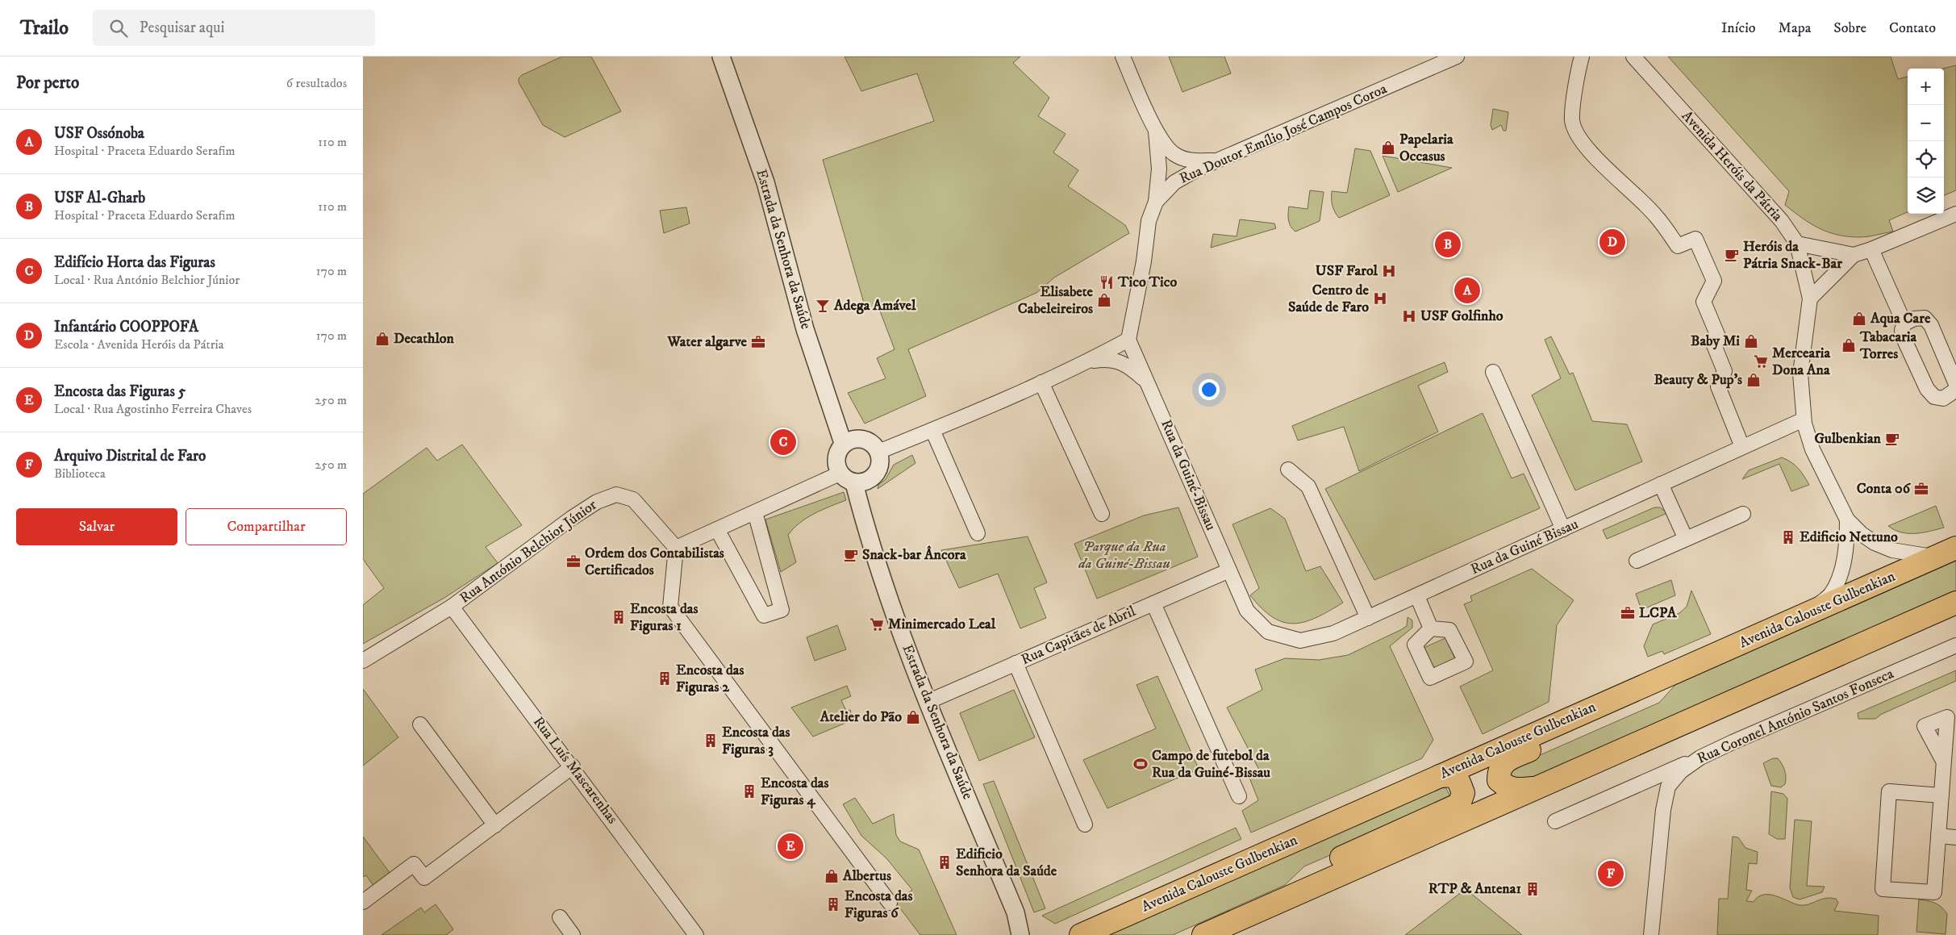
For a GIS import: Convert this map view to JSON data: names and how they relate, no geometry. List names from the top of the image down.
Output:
{
  "streets": {
    "main road": ["Avenida Calouste Gulbenkian"],
    "street": [
      "Rua Doutor Emílio José Campos Coroa",
      "Avenida Heróis da Pátria",
      "Estrada da Senhora da Saúde",
      "Rua da Guiné-Bissau",
      "Rua da Guiné Bissau",
      "Rua António Belchior Júnior",
      "Rua Capitães de Abril",
      "Rua Coronel António Santos Fonseca",
      "Rua Luís Mascarenhas"
    ]
  },
  "crossings": [
    ["Rua Doutor Emílio José Campos Coroa", "Rua da Guiné-Bissau"],
    ["Avenida Heróis da Pátria", "Rua da Guiné Bissau"],
    ["Avenida Heróis da Pátria", "Avenida Calouste Gulbenkian"],
    ["Estrada da Senhora da Saúde", "Rua Capitães de Abril"],
    ["Rua da Guiné-Bissau", "Rua da Guiné Bissau"],
    ["Rua da Guiné-Bissau", "Rua Capitães de Abril"],
    ["Rua António Belchior Júnior", "Rua Luís Mascarenhas"]
  ],
  "parks": ["Parque da Rua da Guiné-Bissau"],
  "places": {
    "shop": [
      "Papelaria Occasus",
      "Elisabete Cabeleireiros",
      "Aqua Care",
      "Decathlon",
      "Baby Mi",
      "Tabacaria Torres",
      "Beauty & Pup's",
      "Atelier do Pão",
      "Albertus"
    ],
    "cafe": ["Heróis da Pátria Snack-Bar", "Gulbenkian", "Snack-bar Âncora"],
    "hospital": ["USF Farol", "Centro de Saúde de Faro", "USF Golfinho"],
    "restaurant": ["Tico Tico"],
    "bar": ["Adega Amável"],
    "office": [
      "Water algarve",
      "Conta 06",
      "Ordem dos Contabilistas Certificados",
      "LCPA"
    ],
    "supermarket": ["Mercearia Dona Ana", "Minimercado Leal"],
    "building": [
      "Edificio Nettuno",
      "Encosta das Figuras 1",
      "Encosta das Figuras 2",
      "Encosta das Figuras 3",
      "Encosta das Figuras 4",
      "Edificio Senhora da Saúde",
      "RTP & Antena1",
      "Encosta das Figuras 6"
    ],
    "sports": ["Campo de futebol da Rua da Guiné-Bissau"]
  },
  "page": {
    "header": "Trailo",
    "search": "Pesquisar aqui",
    "nav": [
      "Início",
      "Mapa",
      "Sobre",
      "Contato"
    ],
    "heading": ["Por perto", "6 resultados"],
    "map_buttons": ["+", "−"],
    "list": [
      {
        "mark": "A",
        "name": "USF Ossónoba",
        "note": "Hospital · Praceta Eduardo Serafim",
        "value": "110 m"
      },
      {
        "mark": "B",
        "name": "USF Al-Gharb",
        "note": "Hospital · Praceta Eduardo Serafim",
        "value": "110 m"
      },
      {
        "mark": "C",
        "name": "Edifício Horta das Figuras",
        "note": "Local · Rua António Belchior Júnior",
        "value": "170 m"
      },
      {
        "mark": "D",
        "name": "Infantário COOPPOFA",
        "note": "Escola · Avenida Heróis da Pátria",
        "value": "170 m"
      },
      {
        "mark": "E",
        "name": "Encosta das Figuras 5",
        "note": "Local · Rua Agostinho Ferreira Chaves",
        "value": "250 m"
      },
      {
        "mark": "F",
        "name": "Arquivo Distrital de Faro",
        "note": "Biblioteca",
        "value": "250 m"
      }
    ],
    "pins": [
      "D",
      "B",
      "A",
      "C",
      "E",
      "F"
    ],
    "buttons": ["Salvar", "Compartilhar"]
  }
}
